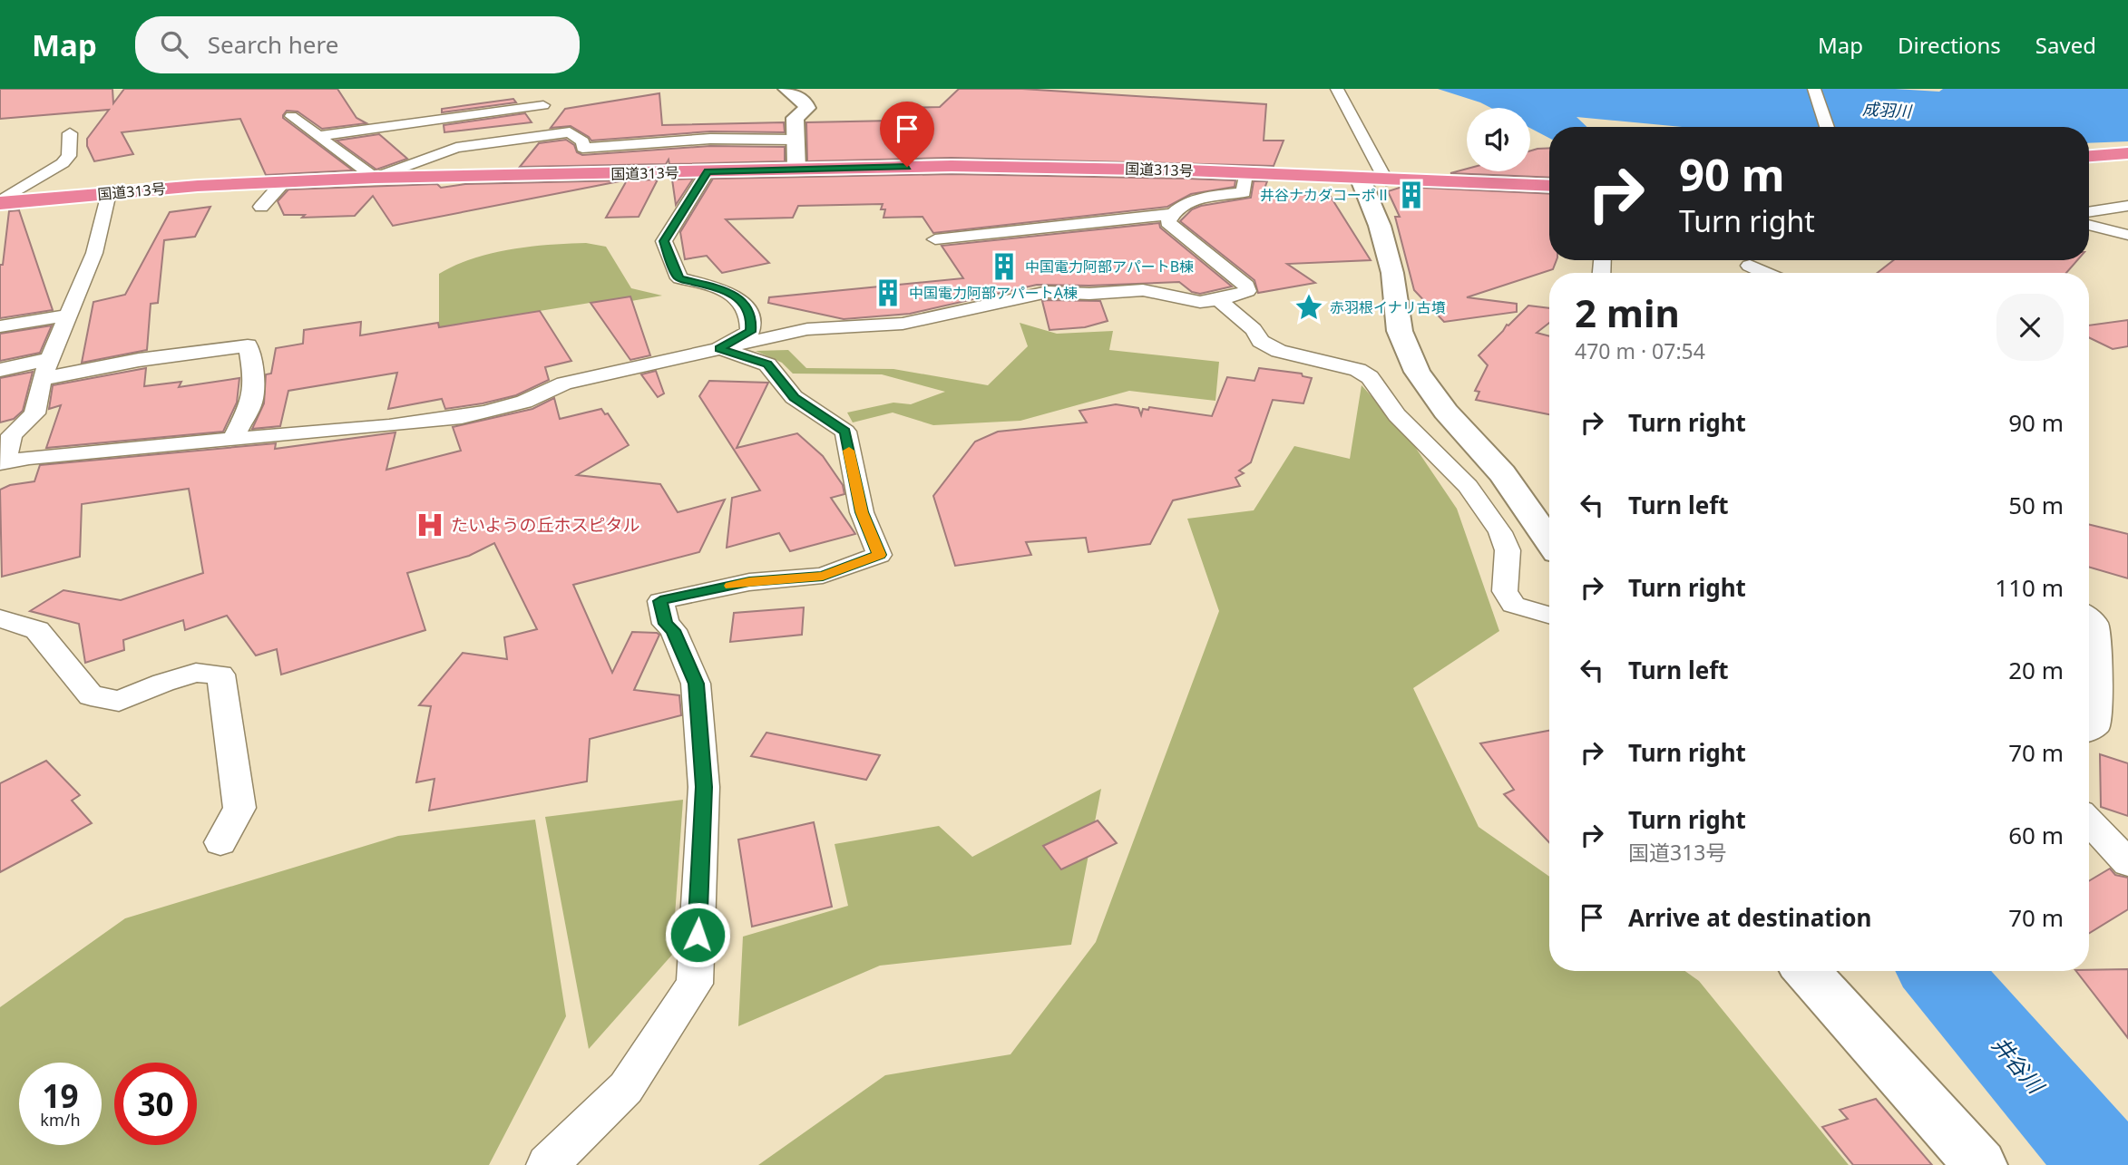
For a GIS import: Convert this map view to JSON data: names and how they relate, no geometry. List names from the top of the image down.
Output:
{
  "streets": {
    "highway": ["国道313号"]
  },
  "water": ["成羽川", "井谷川"],
  "places": {
    "building": ["井谷ナカダコーポⅡ", "中国電力阿部アパートB棟", "中国電力阿部アパートA棟"],
    "place": ["赤羽根イナリ古墳"],
    "hospital": ["たいようの丘ホスピタル"]
  },
  "page": {
    "header": "Map",
    "search": "Search here",
    "nav": ["Map", "Directions", "Saved"],
    "turn": ["90 m", "Turn right"],
    "heading": ["2 min", "470 m · 07:54"],
    "list": [
      {
        "name": "Turn right",
        "value": "90 m"
      },
      {
        "name": "Turn left",
        "value": "50 m"
      },
      {
        "name": "Turn right",
        "value": "110 m"
      },
      {
        "name": "Turn left",
        "value": "20 m"
      },
      {
        "name": "Turn right",
        "value": "70 m"
      },
      {
        "name": "Turn right",
        "note": "国道313号",
        "value": "60 m"
      },
      {
        "name": "Arrive at destination",
        "value": "70 m"
      }
    ],
    "speed": "19 km/h",
    "limit": "30"
  }
}
